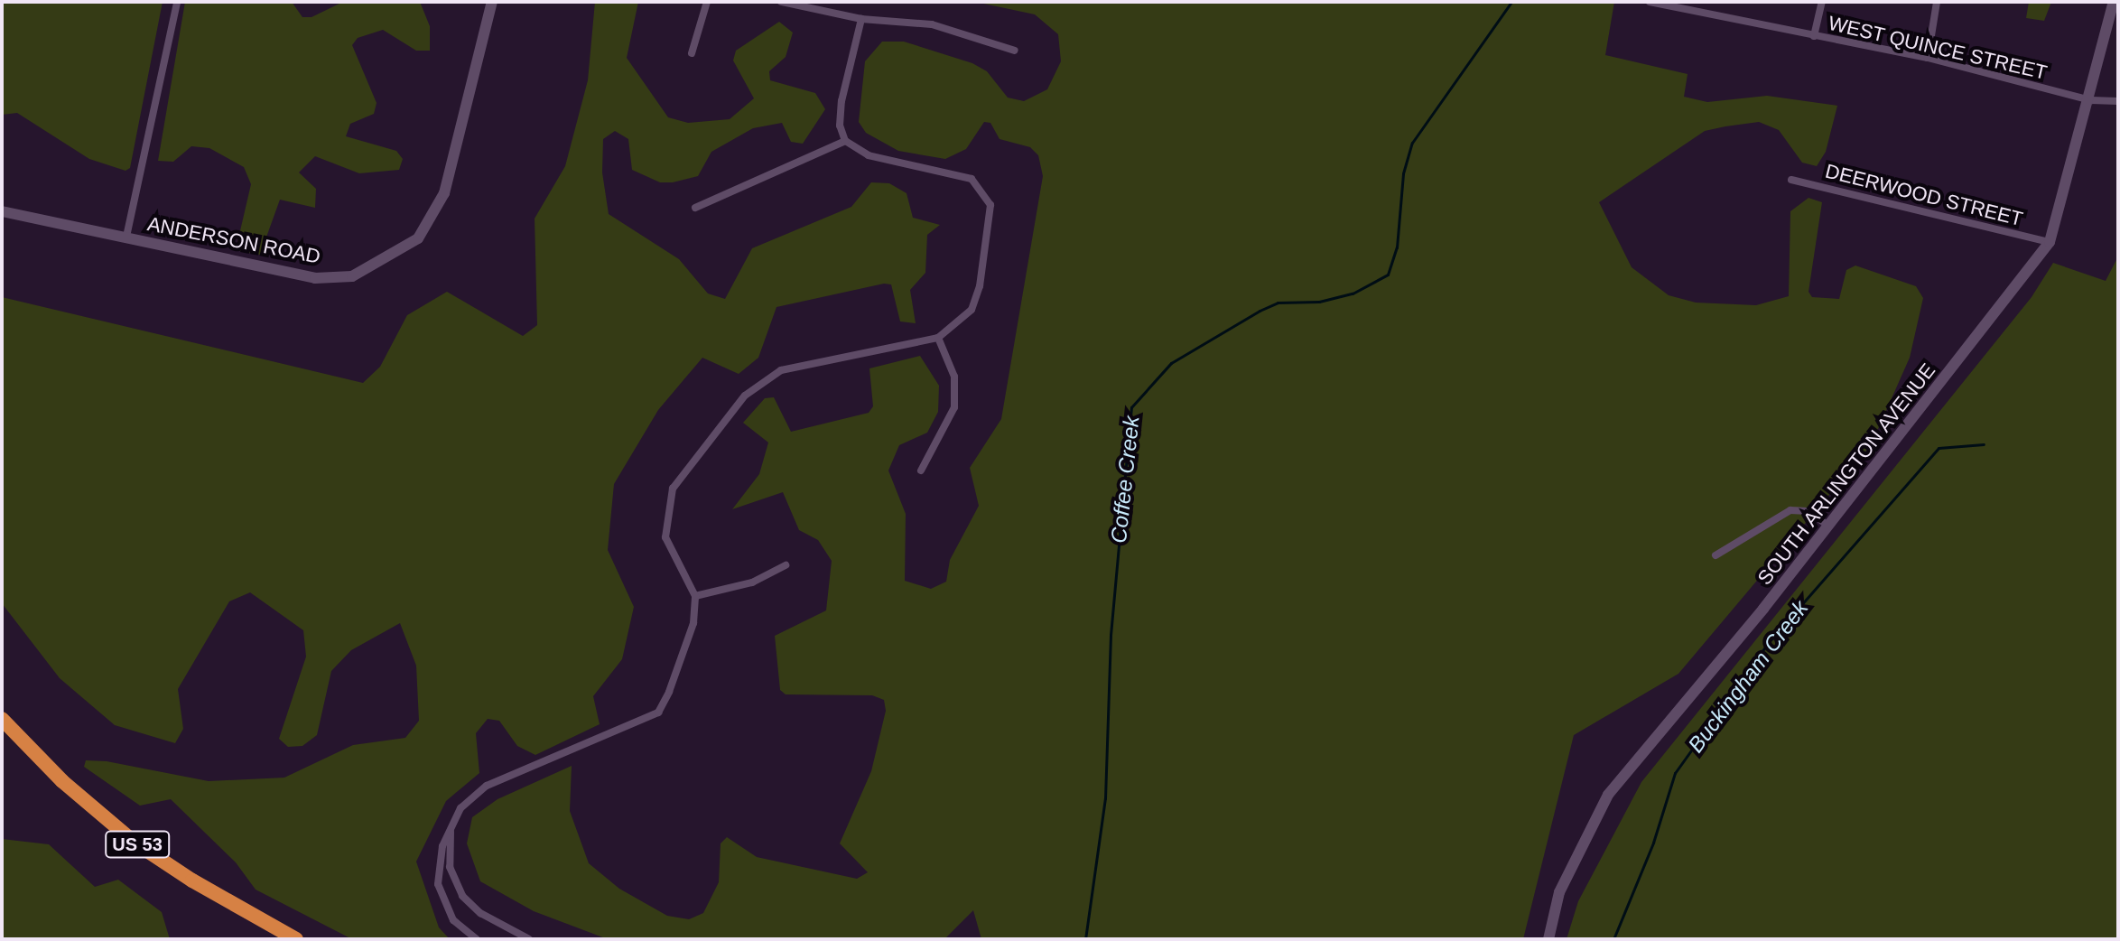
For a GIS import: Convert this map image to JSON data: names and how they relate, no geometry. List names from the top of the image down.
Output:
{
  "streets": {
    "highway": ["US 53"],
    "main road": ["ANDERSON ROAD", "SOUTH ARLINGTON AVENUE"],
    "street": ["WEST QUINCE STREET", "DEERWOOD STREET"]
  },
  "crossings": [
    ["WEST QUINCE STREET", "SOUTH ARLINGTON AVENUE"],
    ["DEERWOOD STREET", "SOUTH ARLINGTON AVENUE"]
  ],
  "water": ["Coffee Creek", "Buckingham Creek"]
}
